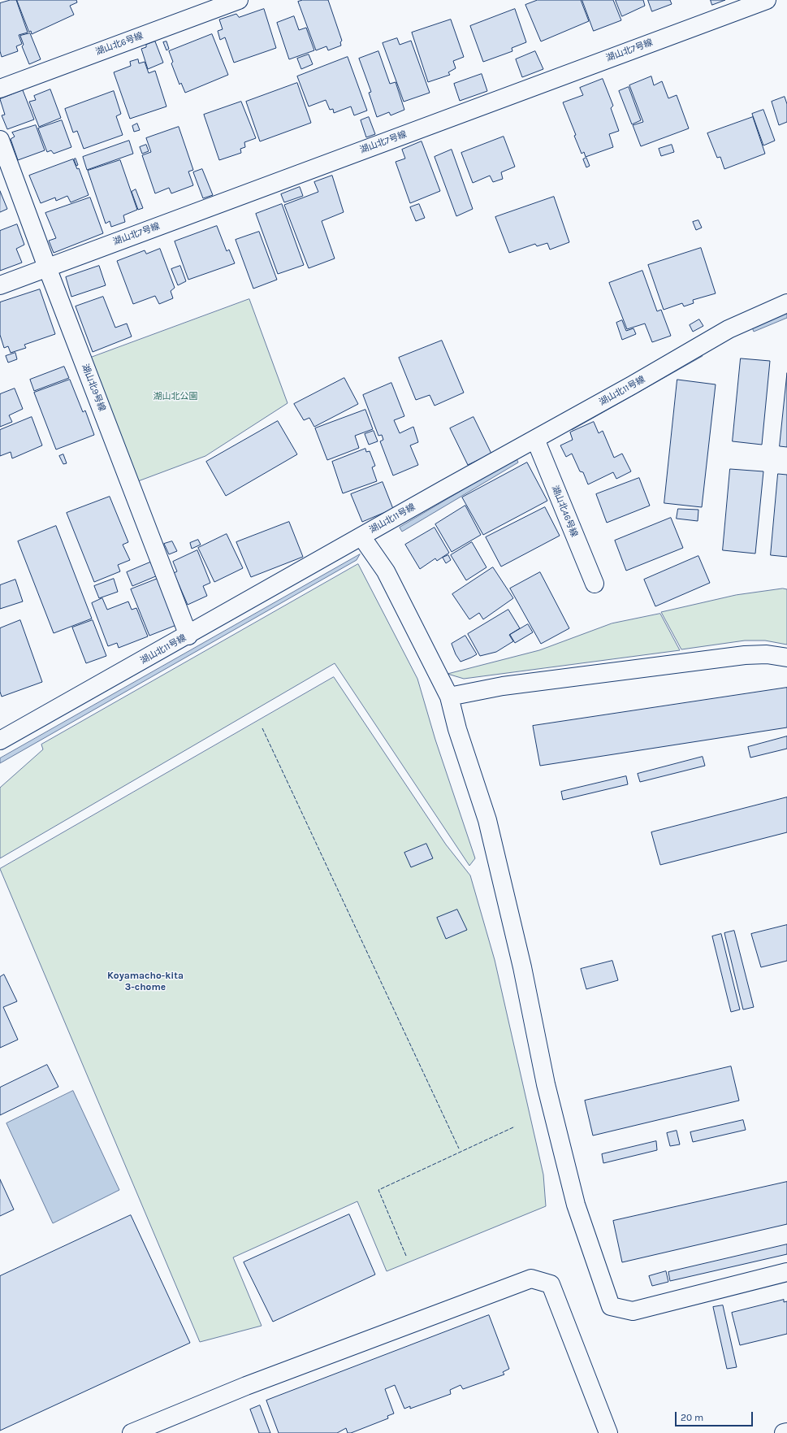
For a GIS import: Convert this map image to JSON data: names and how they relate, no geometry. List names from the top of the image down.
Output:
{
  "streets": {
    "street": [
      "湖山北6号線",
      "湖山北7号線",
      "湖山北9号線",
      "湖山北11号線",
      "湖山北46号線"
    ]
  },
  "crossings": [
    ["湖山北7号線", "湖山北9号線"],
    ["湖山北9号線", "湖山北11号線"],
    ["湖山北11号線", "湖山北46号線"]
  ],
  "districts": ["Koyamacho-kita 3-chome"],
  "parks": ["湖山北公園"],
  "scale_bar": "20 m"
}
